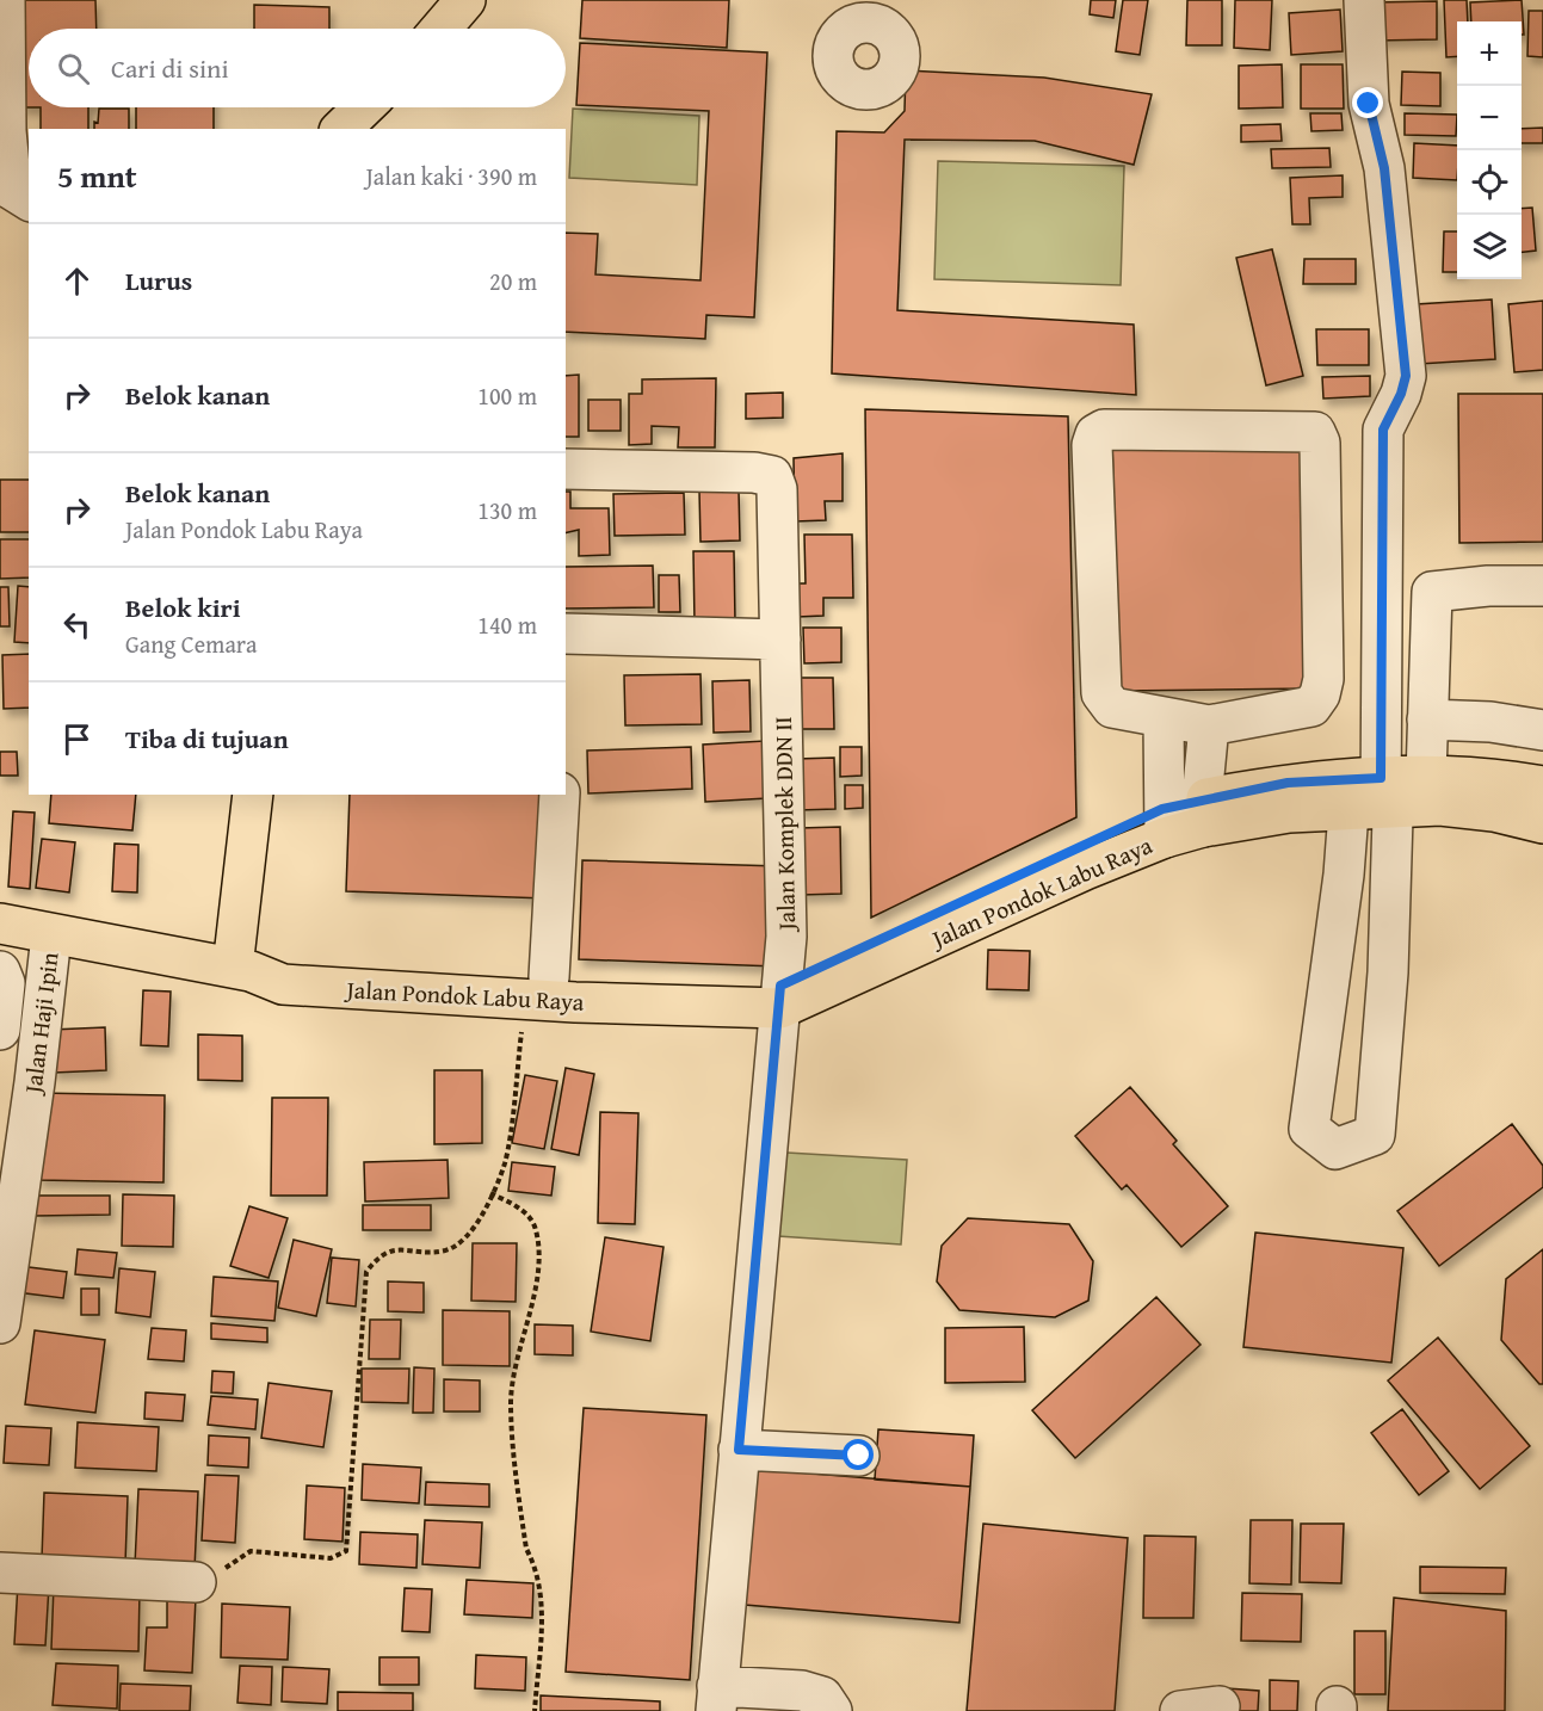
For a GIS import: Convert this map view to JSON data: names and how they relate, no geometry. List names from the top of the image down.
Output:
{
  "streets": {
    "main road": ["Jalan Pondok Labu Raya"],
    "street": ["Jalan Komplek DDN II", "Jalan Haji Ipin"]
  },
  "crossings": [
    ["Jalan Komplek DDN II", "Jalan Pondok Labu Raya"],
    ["Jalan Pondok Labu Raya", "Jalan Haji Ipin"]
  ],
  "page": {
    "map_buttons": ["+", "−"],
    "search": "Cari di sini",
    "heading": ["5 mnt", "Jalan kaki · 390 m"],
    "list": [
      ["Lurus", "20 m"],
      ["Belok kanan", "100 m"],
      ["Belok kanan", "Jalan Pondok Labu Raya", "130 m"],
      ["Belok kiri", "Gang Cemara", "140 m"],
      "Tiba di tujuan"
    ]
  }
}
